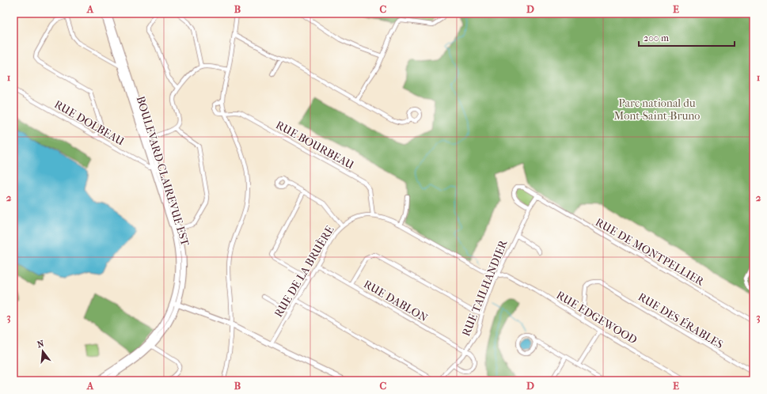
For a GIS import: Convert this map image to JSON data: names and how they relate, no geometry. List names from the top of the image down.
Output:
{
  "streets": {
    "street": [
      "RUE DOLBEAU",
      "RUE BOURBEAU",
      "BOULEVARD CLAIREVUE EST",
      "RUE DE MONTPELLIER",
      "RUE DE LA BRUÈRE",
      "RUE TAILHANDIER",
      "RUE DABLON",
      "RUE EDGEWOOD",
      "RUE DES ÉRABLES"
    ]
  },
  "crossings": [
    ["RUE DOLBEAU", "BOULEVARD CLAIREVUE EST"],
    ["RUE BOURBEAU", "RUE DE LA BRUÈRE"],
    ["RUE DE MONTPELLIER", "RUE TAILHANDIER"],
    ["RUE DE LA BRUÈRE", "RUE TAILHANDIER"],
    ["RUE DE LA BRUÈRE", "RUE DABLON"],
    ["RUE DE LA BRUÈRE", "RUE EDGEWOOD"],
    ["RUE TAILHANDIER", "RUE DABLON"],
    ["RUE TAILHANDIER", "RUE EDGEWOOD"],
    ["RUE EDGEWOOD", "RUE DES ÉRABLES"]
  ],
  "parks": ["Parc national du Mont-Saint-Bruno"],
  "scale_bar": "200 m",
  "north": "top",
  "grid": {
    "columns": [
      "A",
      "B",
      "C",
      "D",
      "E"
    ],
    "rows": ["1", "2", "3"]
  }
}
